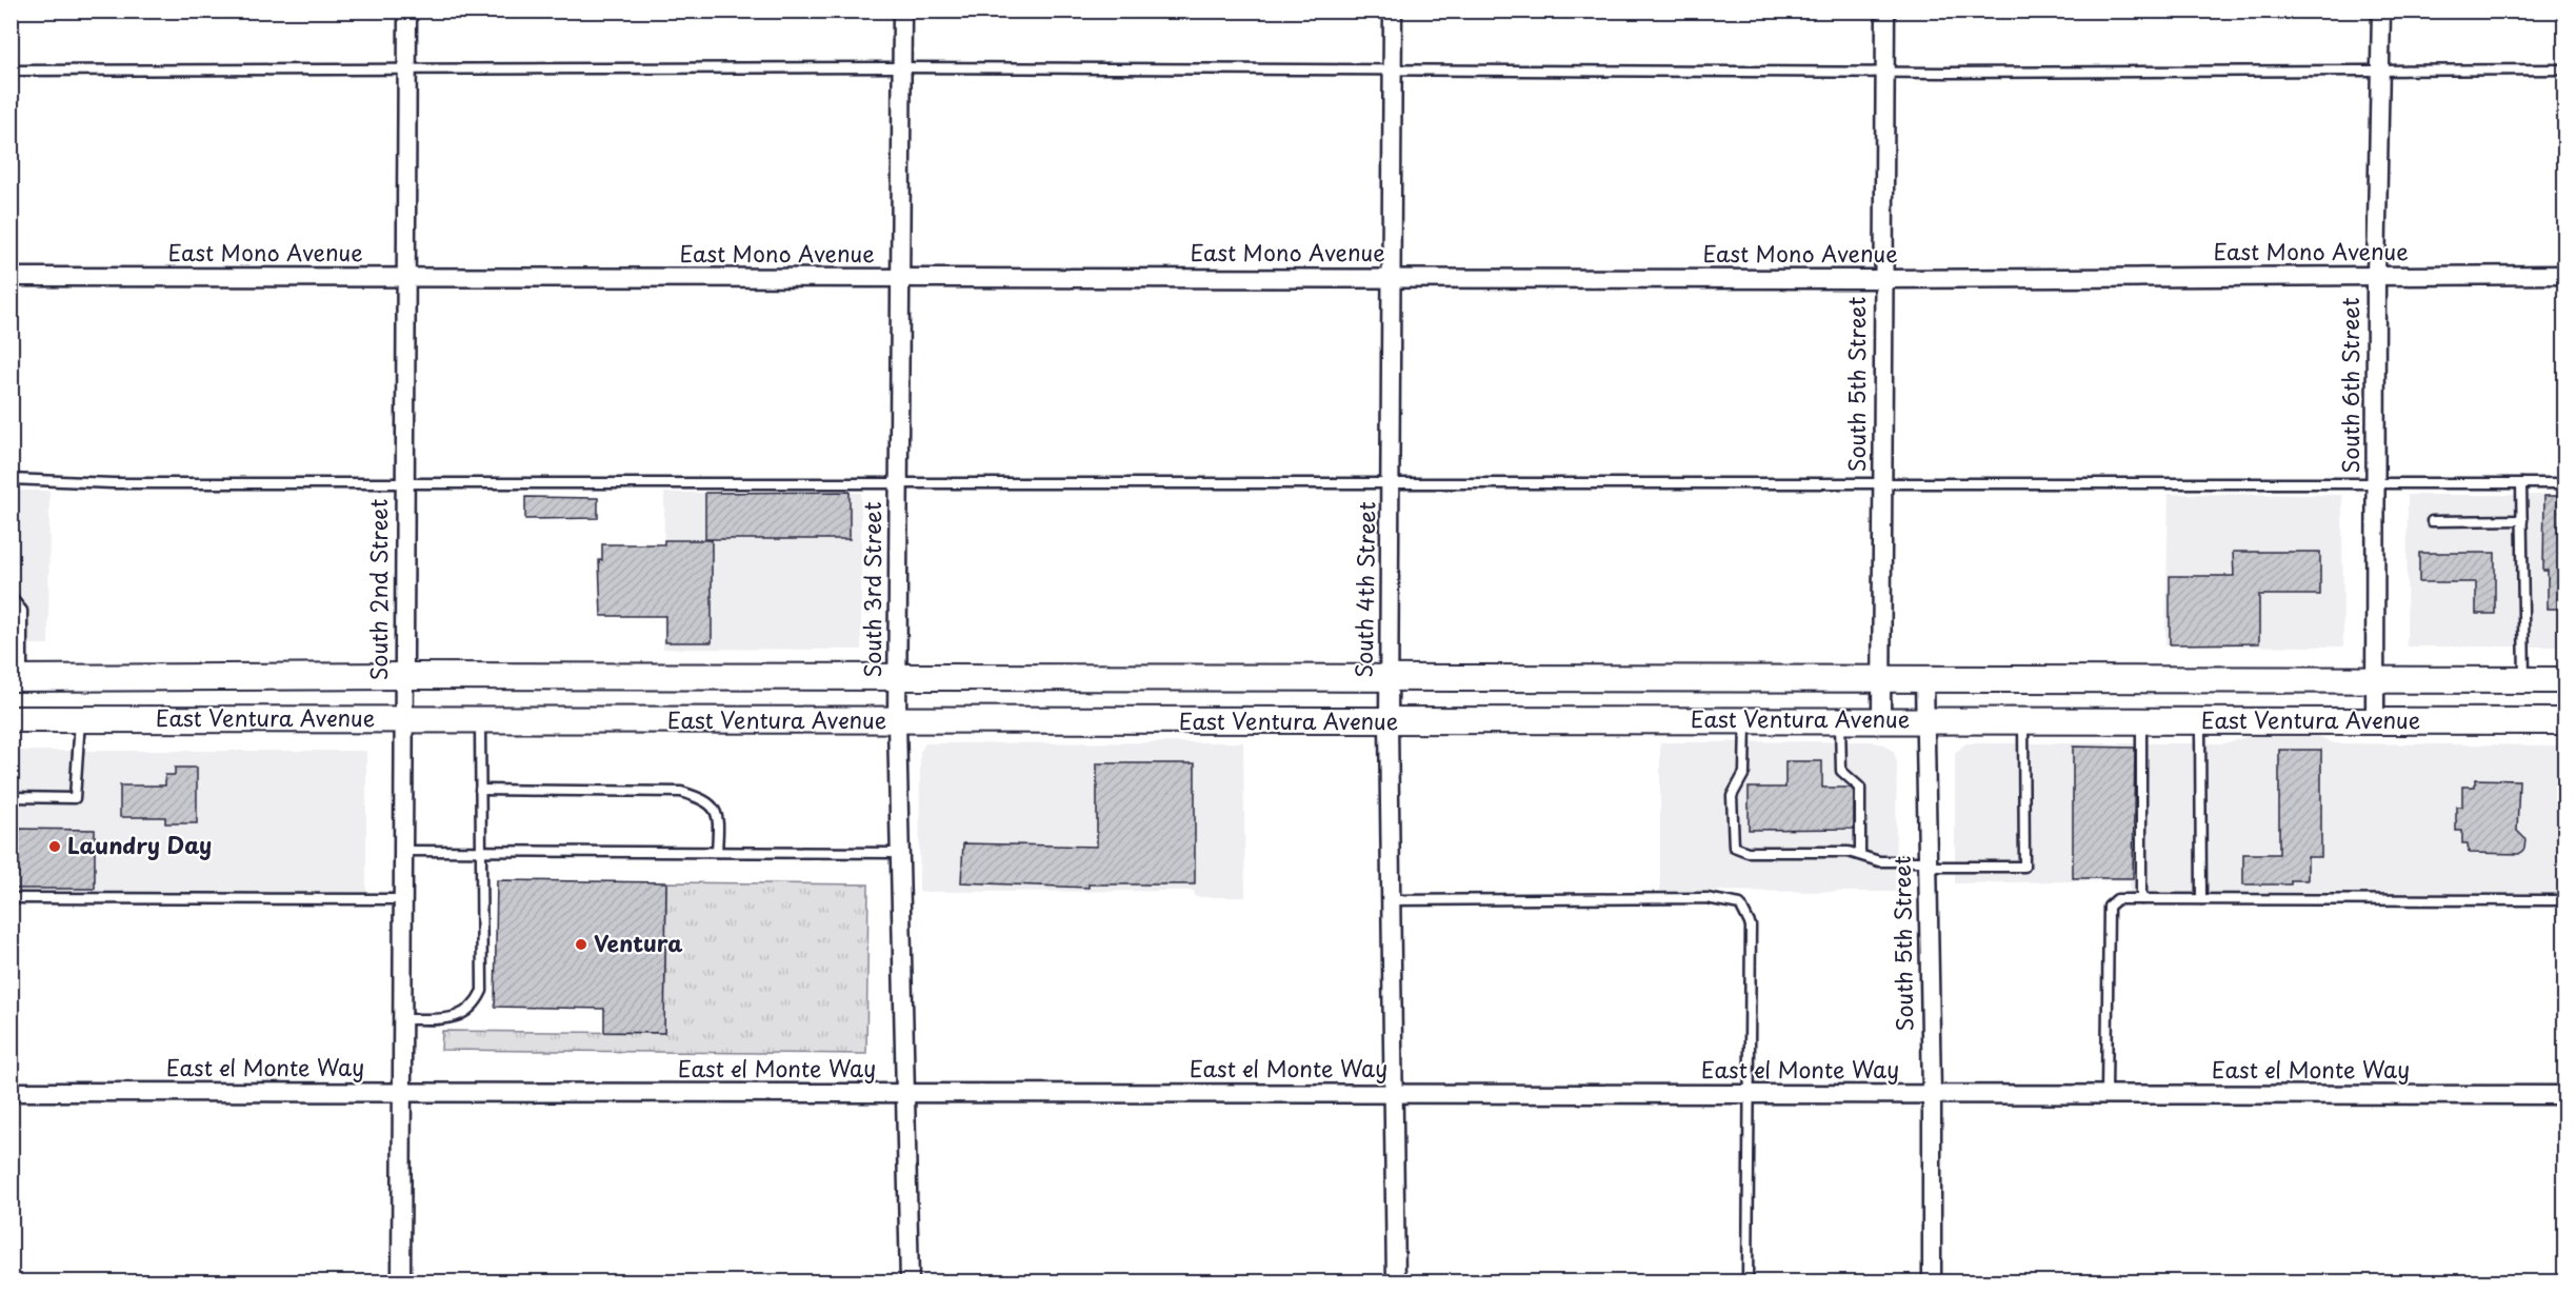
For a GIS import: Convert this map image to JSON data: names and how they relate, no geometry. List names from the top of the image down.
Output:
{
  "streets": {
    "main road": ["East Ventura Avenue"],
    "street": [
      "East Mono Avenue",
      "South 5th Street",
      "South 6th Street",
      "South 2nd Street",
      "South 3rd Street",
      "South 4th Street",
      "East el Monte Way"
    ]
  },
  "crossings": [
    ["East Mono Avenue", "South 5th Street"],
    ["East Mono Avenue", "South 6th Street"],
    ["East Mono Avenue", "South 2nd Street"],
    ["East Mono Avenue", "South 3rd Street"],
    ["East Mono Avenue", "South 4th Street"],
    ["South 5th Street", "East Ventura Avenue"],
    ["South 5th Street", "East el Monte Way"],
    ["South 6th Street", "East Ventura Avenue"],
    ["South 2nd Street", "East Ventura Avenue"],
    ["South 2nd Street", "East el Monte Way"],
    ["South 3rd Street", "East Ventura Avenue"],
    ["South 3rd Street", "East el Monte Way"],
    ["South 4th Street", "East Ventura Avenue"],
    ["South 4th Street", "East el Monte Way"]
  ],
  "places": ["Laundry Day", "Ventura"]
}
